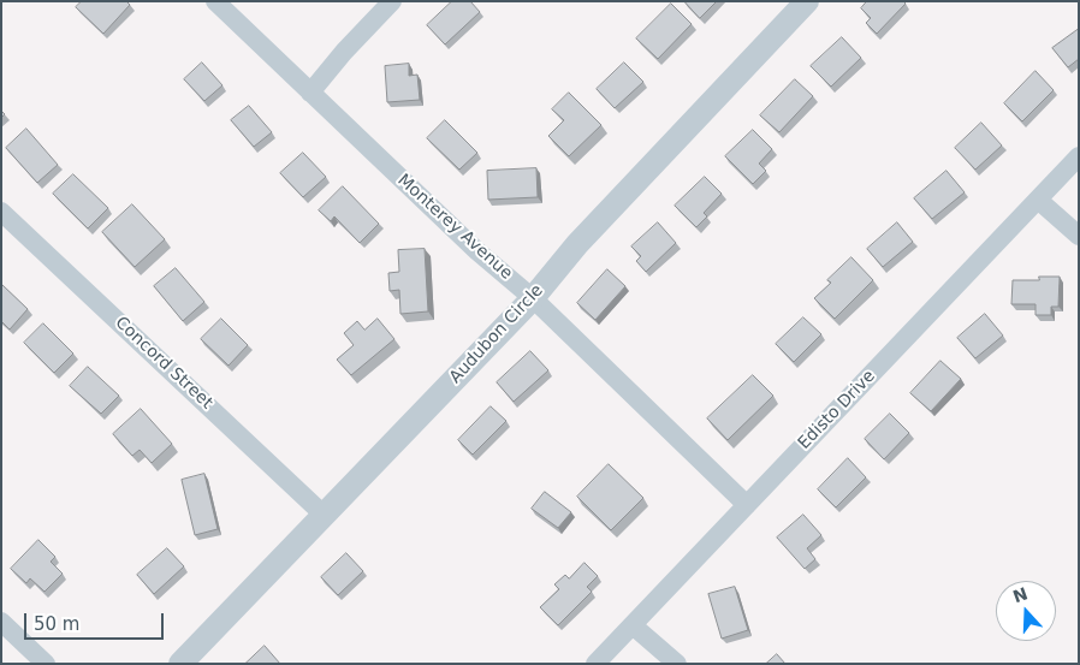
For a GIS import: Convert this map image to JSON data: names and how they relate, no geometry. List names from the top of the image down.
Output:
{
  "streets": {
    "street": [
      "Monterey Avenue",
      "Audubon Circle",
      "Concord Street",
      "Edisto Drive"
    ]
  },
  "crossings": [
    ["Monterey Avenue", "Audubon Circle"],
    ["Monterey Avenue", "Edisto Drive"],
    ["Audubon Circle", "Concord Street"]
  ],
  "scale_bar": "50 m",
  "north": "top"
}
